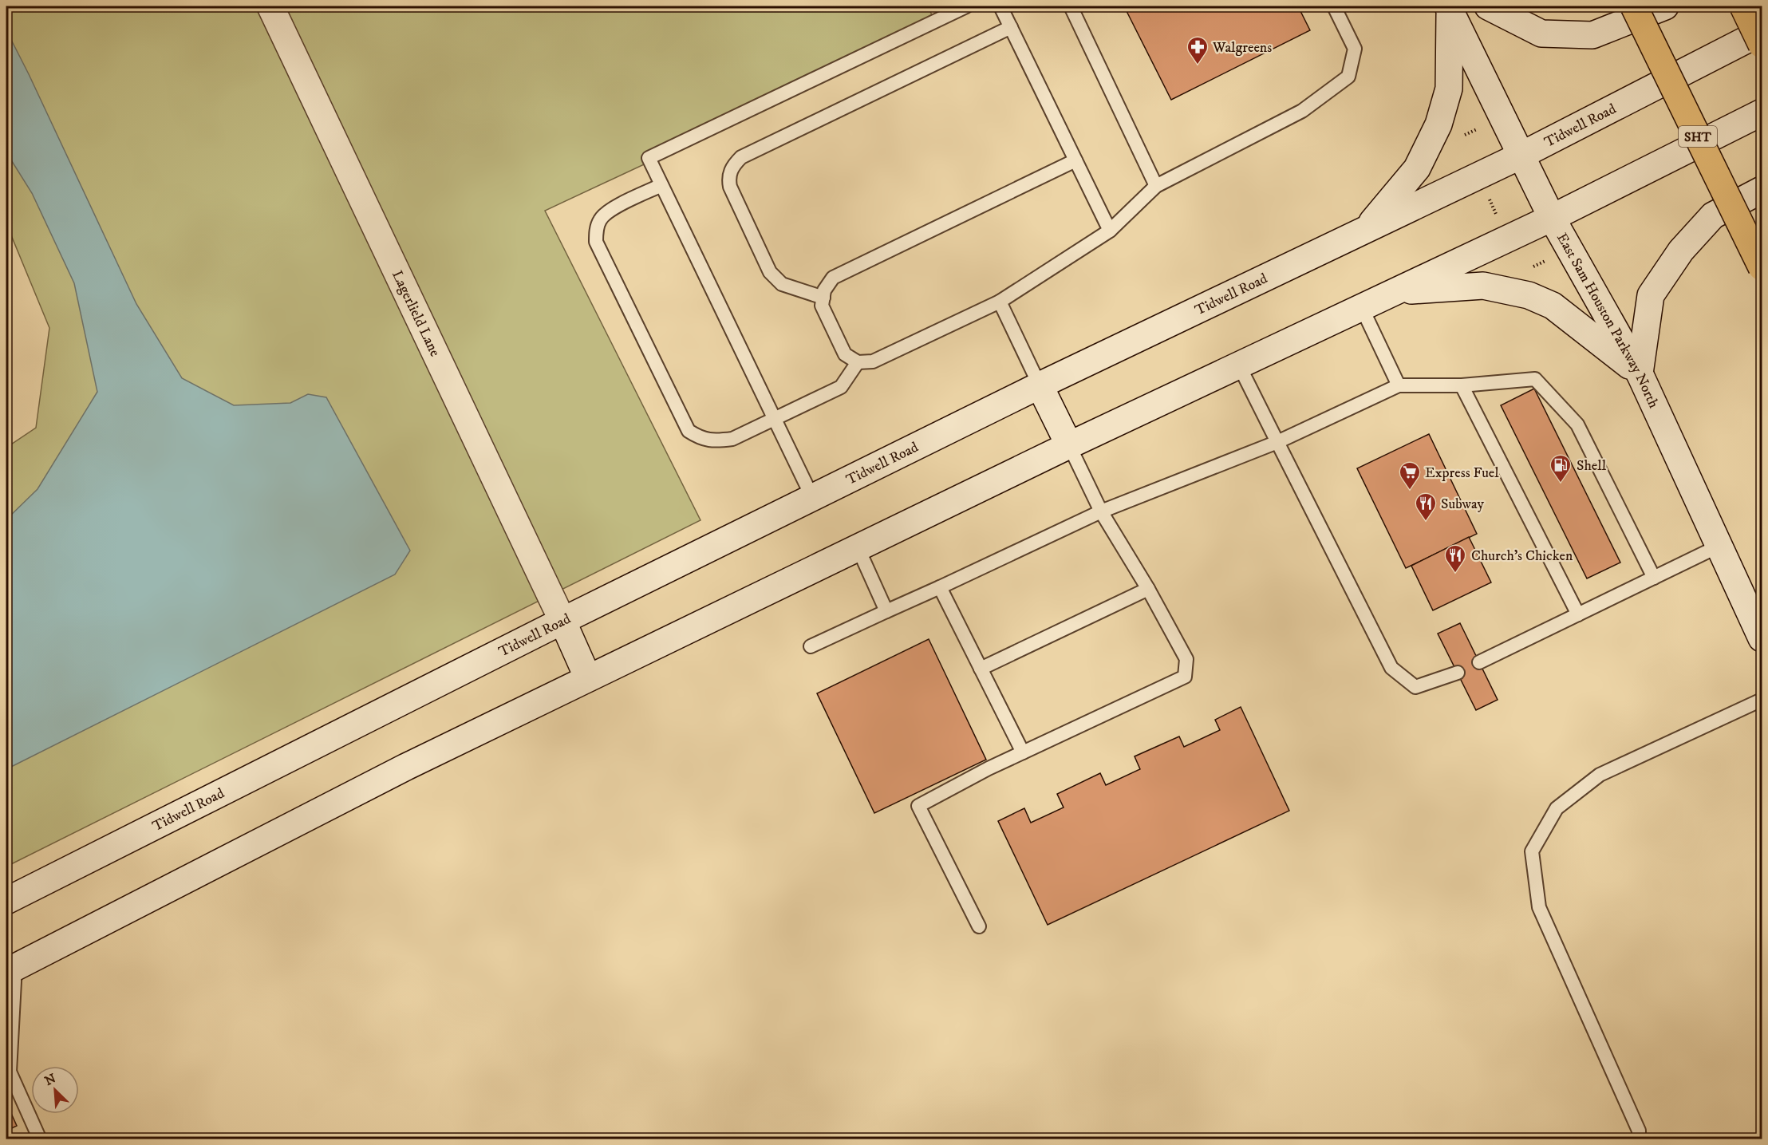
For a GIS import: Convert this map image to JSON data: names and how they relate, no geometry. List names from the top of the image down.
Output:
{
  "streets": {
    "highway": ["SHT"],
    "main road": ["Tidwell Road", "Lagerlield Lane", "East Sam Houston Parkway North"]
  },
  "crossings": [
    ["Tidwell Road", "Lagerlield Lane"],
    ["Tidwell Road", "East Sam Houston Parkway North"]
  ],
  "places": {
    "pharmacy": ["Walgreens"],
    "fuel station": ["Shell"],
    "supermarket": ["Express Fuel"],
    "restaurant": ["Subway", "Church's Chicken"]
  },
  "north": "top left"
}
